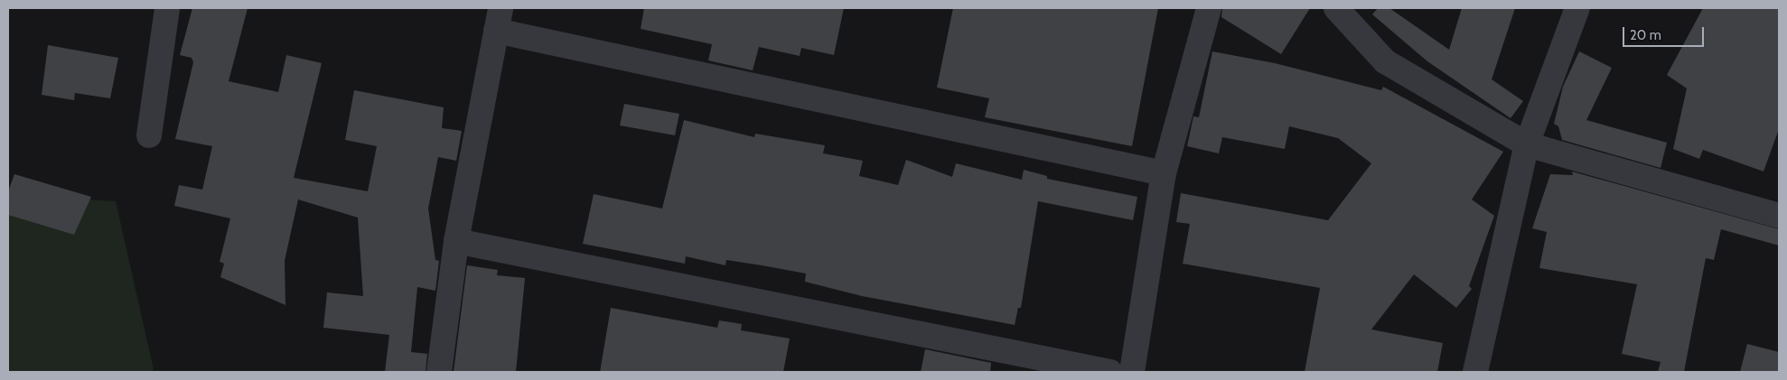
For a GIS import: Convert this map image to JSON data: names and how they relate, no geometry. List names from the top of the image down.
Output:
{
  "scale_bar": "20 m"
}
